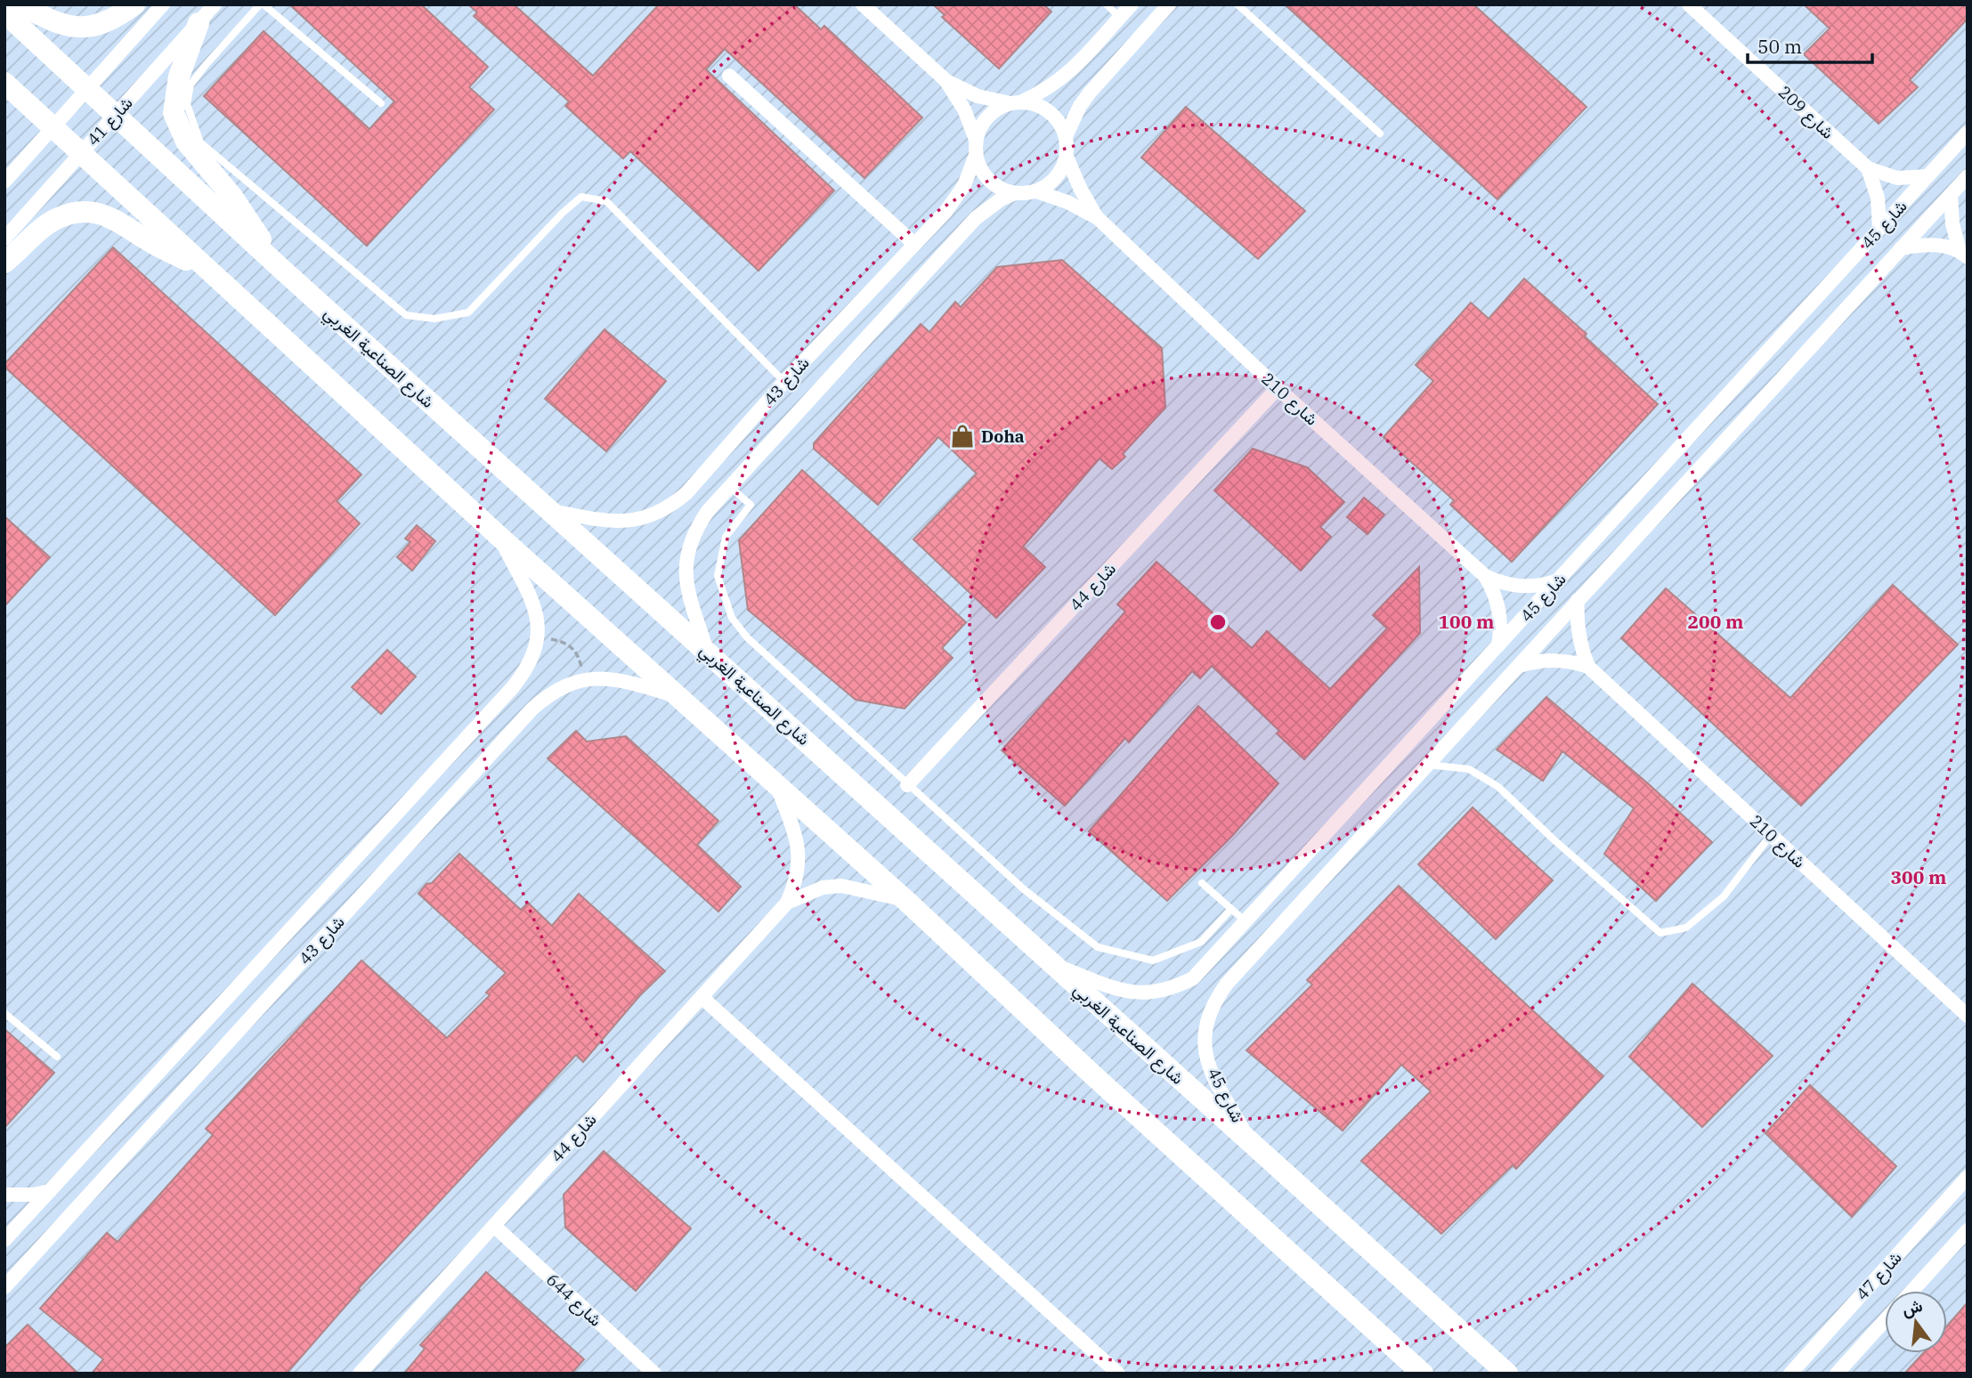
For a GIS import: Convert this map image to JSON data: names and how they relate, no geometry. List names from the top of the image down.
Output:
{
  "streets": {
    "main road": ["شارع الصناعية الغربي"],
    "street": [
      "شارع 209",
      "شارع 41",
      "شارع 45",
      "شارع 43",
      "شارع 210",
      "شارع 44",
      "شارع 47",
      "شارع 644"
    ]
  },
  "crossings": [
    ["شارع 209", "شارع 45"],
    ["شارع 41", "شارع الصناعية الغربي"],
    ["شارع 45", "شارع الصناعية الغربي"],
    ["شارع 45", "شارع 210"],
    ["شارع الصناعية الغربي", "شارع 43"],
    ["شارع 43", "شارع 210"],
    ["شارع 210", "شارع 44"],
    ["شارع 44", "شارع 644"]
  ],
  "places": {
    "shop": ["Doha"]
  },
  "scale_bar": "50 m",
  "north": "top",
  "rings": ["100 m", "200 m", "300 m"]
}
